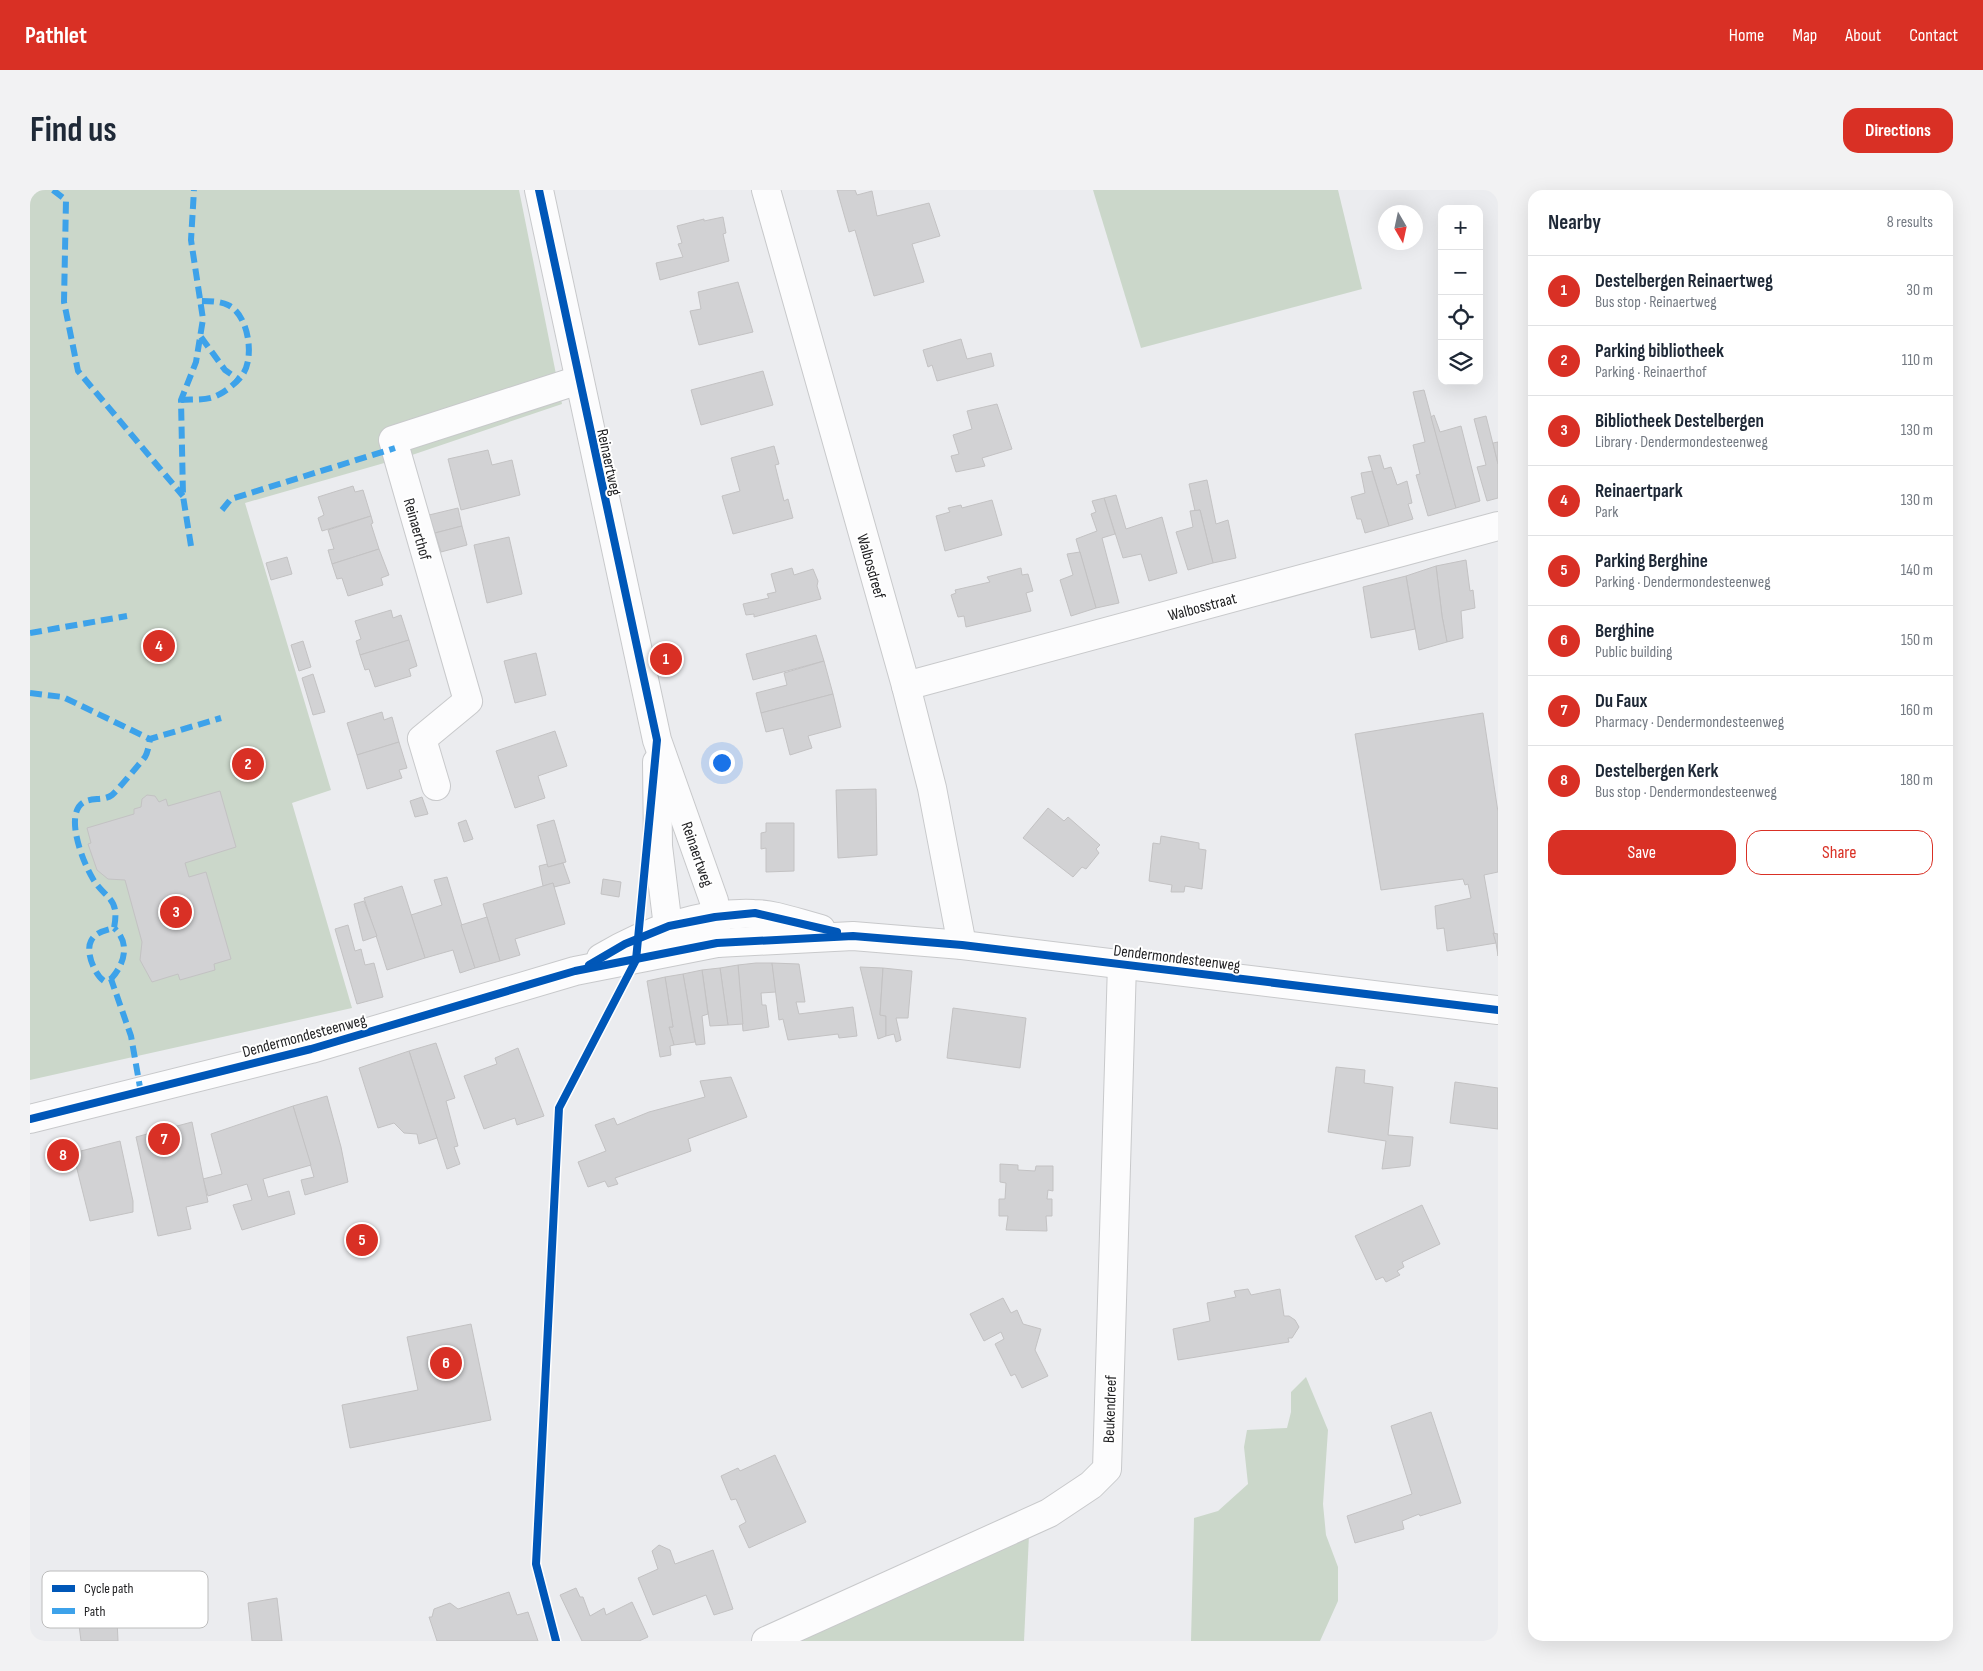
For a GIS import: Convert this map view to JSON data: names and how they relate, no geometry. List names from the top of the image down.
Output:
{
  "streets": {
    "street": [
      "Reinaertweg",
      "Reinaerthof",
      "Walbosdreef",
      "Walbosstraat",
      "Dendermondesteenweg",
      "Beukendreef"
    ]
  },
  "crossings": [
    ["Reinaertweg", "Reinaerthof"],
    ["Reinaertweg", "Dendermondesteenweg"],
    ["Walbosdreef", "Walbosstraat"],
    ["Walbosdreef", "Dendermondesteenweg"],
    ["Dendermondesteenweg", "Beukendreef"]
  ],
  "legend": ["Cycle path", "Path"],
  "north": "bottom",
  "page": {
    "header": "Pathlet",
    "nav": [
      "Home",
      "Map",
      "About",
      "Contact"
    ],
    "buttons": [
      "Directions",
      ["Save", "Share"]
    ],
    "title": "Find us",
    "heading": ["Nearby", "8 results"],
    "map_buttons": ["+", "−"],
    "list": [
      {
        "mark": "1",
        "name": "Destelbergen Reinaertweg",
        "note": "Bus stop · Reinaertweg",
        "value": "30 m"
      },
      {
        "mark": "2",
        "name": "Parking bibliotheek",
        "note": "Parking · Reinaerthof",
        "value": "110 m"
      },
      {
        "mark": "3",
        "name": "Bibliotheek Destelbergen",
        "note": "Library · Dendermondesteenweg",
        "value": "130 m"
      },
      {
        "mark": "4",
        "name": "Reinaertpark",
        "note": "Park",
        "value": "130 m"
      },
      {
        "mark": "5",
        "name": "Parking Berghine",
        "note": "Parking · Dendermondesteenweg",
        "value": "140 m"
      },
      {
        "mark": "6",
        "name": "Berghine",
        "note": "Public building",
        "value": "150 m"
      },
      {
        "mark": "7",
        "name": "Du Faux",
        "note": "Pharmacy · Dendermondesteenweg",
        "value": "160 m"
      },
      {
        "mark": "8",
        "name": "Destelbergen Kerk",
        "note": "Bus stop · Dendermondesteenweg",
        "value": "180 m"
      }
    ],
    "pins": [
      "4",
      "1",
      "2",
      "3",
      "7",
      "8",
      "5",
      "6"
    ]
  }
}
